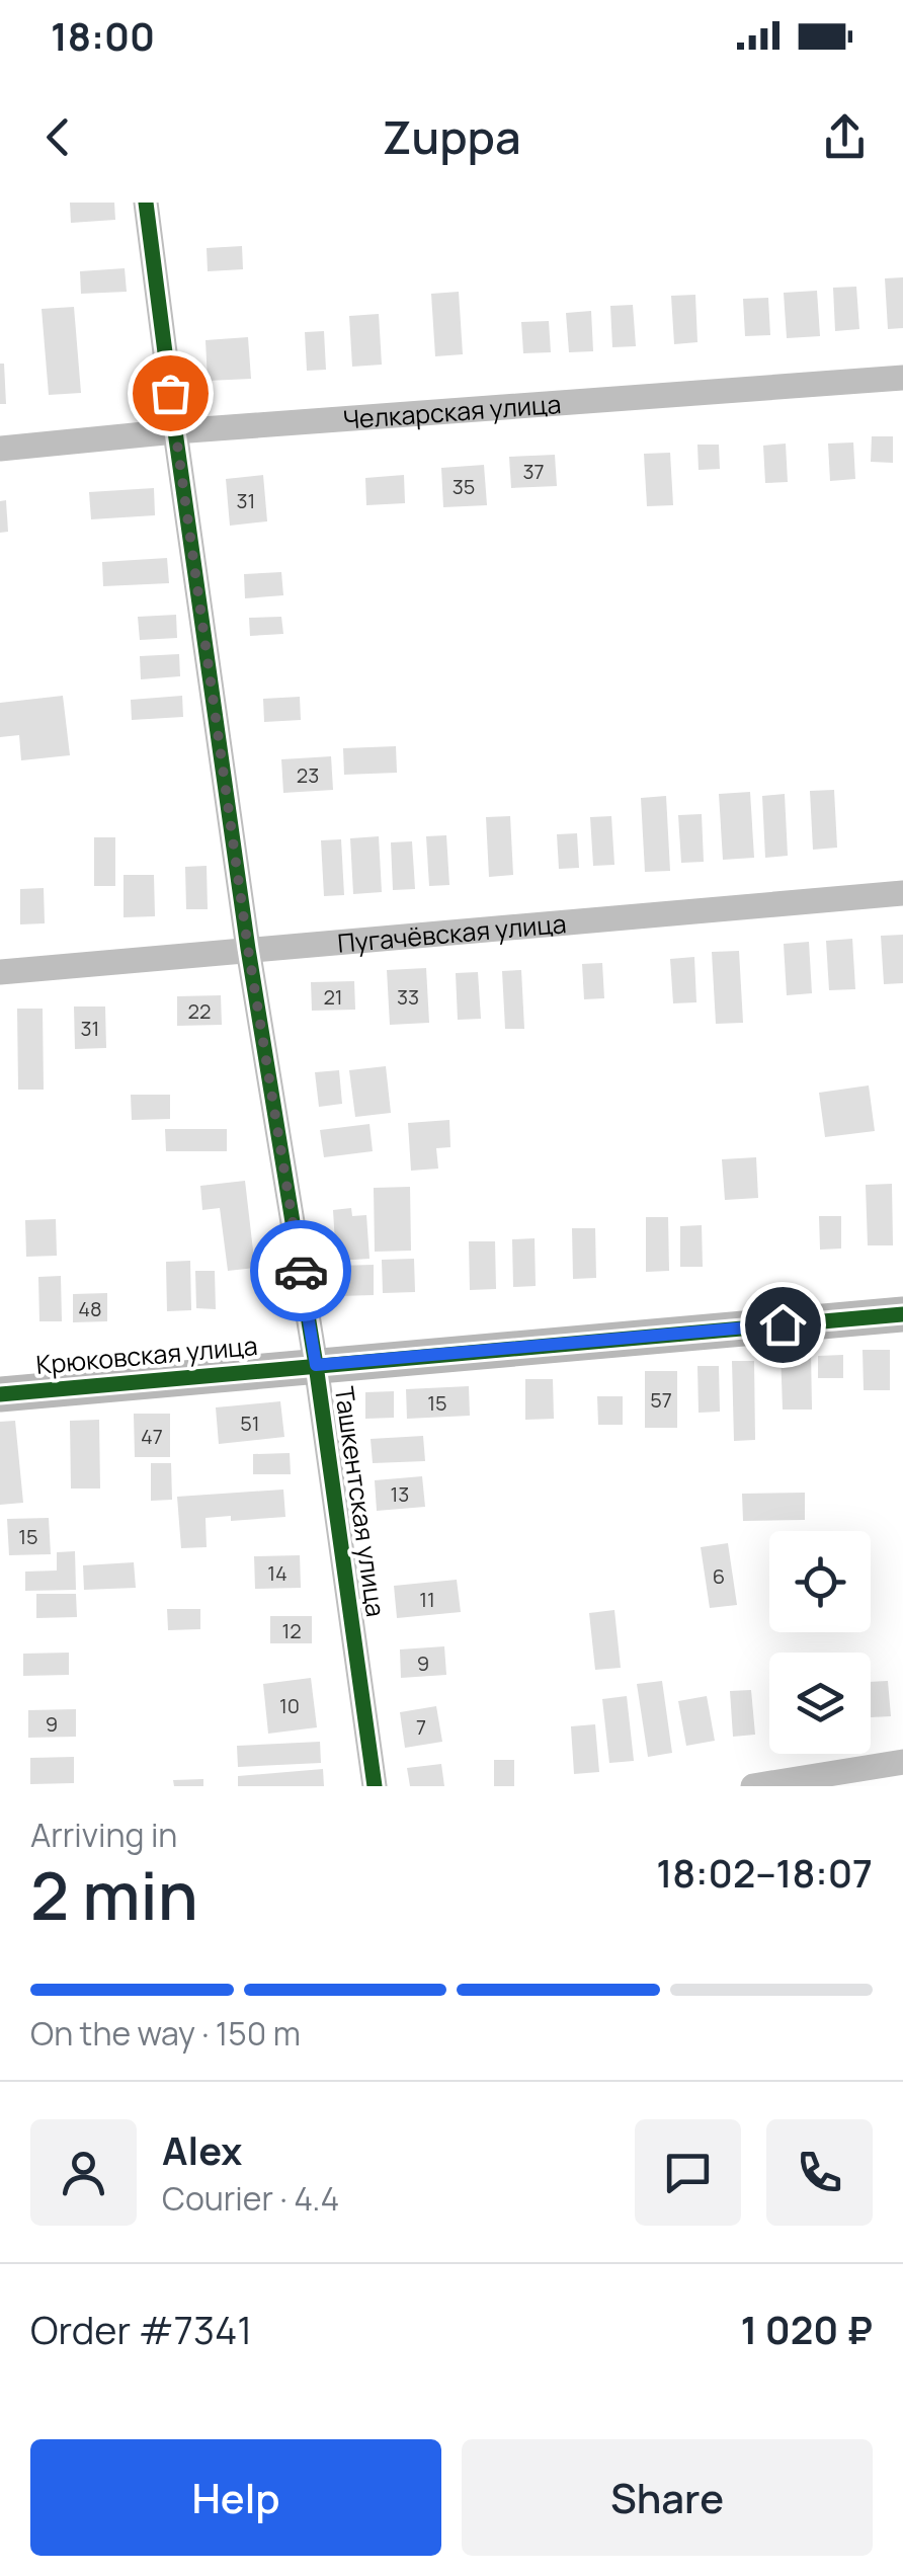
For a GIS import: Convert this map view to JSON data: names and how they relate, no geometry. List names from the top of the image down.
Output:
{
  "streets": {
    "street": [
      "Челкарская улица",
      "Пугачёвская улица",
      "Крюковская улица",
      "Ташкентская улица"
    ]
  },
  "crossings": [
    ["Челкарская улица", "Ташкентская улица"],
    ["Пугачёвская улица", "Ташкентская улица"],
    ["Крюковская улица", "Ташкентская улица"]
  ],
  "house_numbers": [
    "37",
    "35",
    "31",
    "23",
    "21",
    "33",
    "22",
    "31",
    "48",
    "57",
    "15",
    "51",
    "47",
    "13",
    "15",
    "14",
    "6",
    "11",
    "12",
    "9",
    "10",
    "9",
    "7"
  ],
  "page": {
    "status": "18:00",
    "header": "Zuppa",
    "heading": ["2 min", "Arriving in", "18:02–18:07"],
    "panel": [
      "Alex",
      "Courier · 4.4",
      "Order #7341",
      "1 020 ₽"
    ],
    "bar": "On the way · 150 m",
    "buttons": ["Help", "Share"]
  }
}
